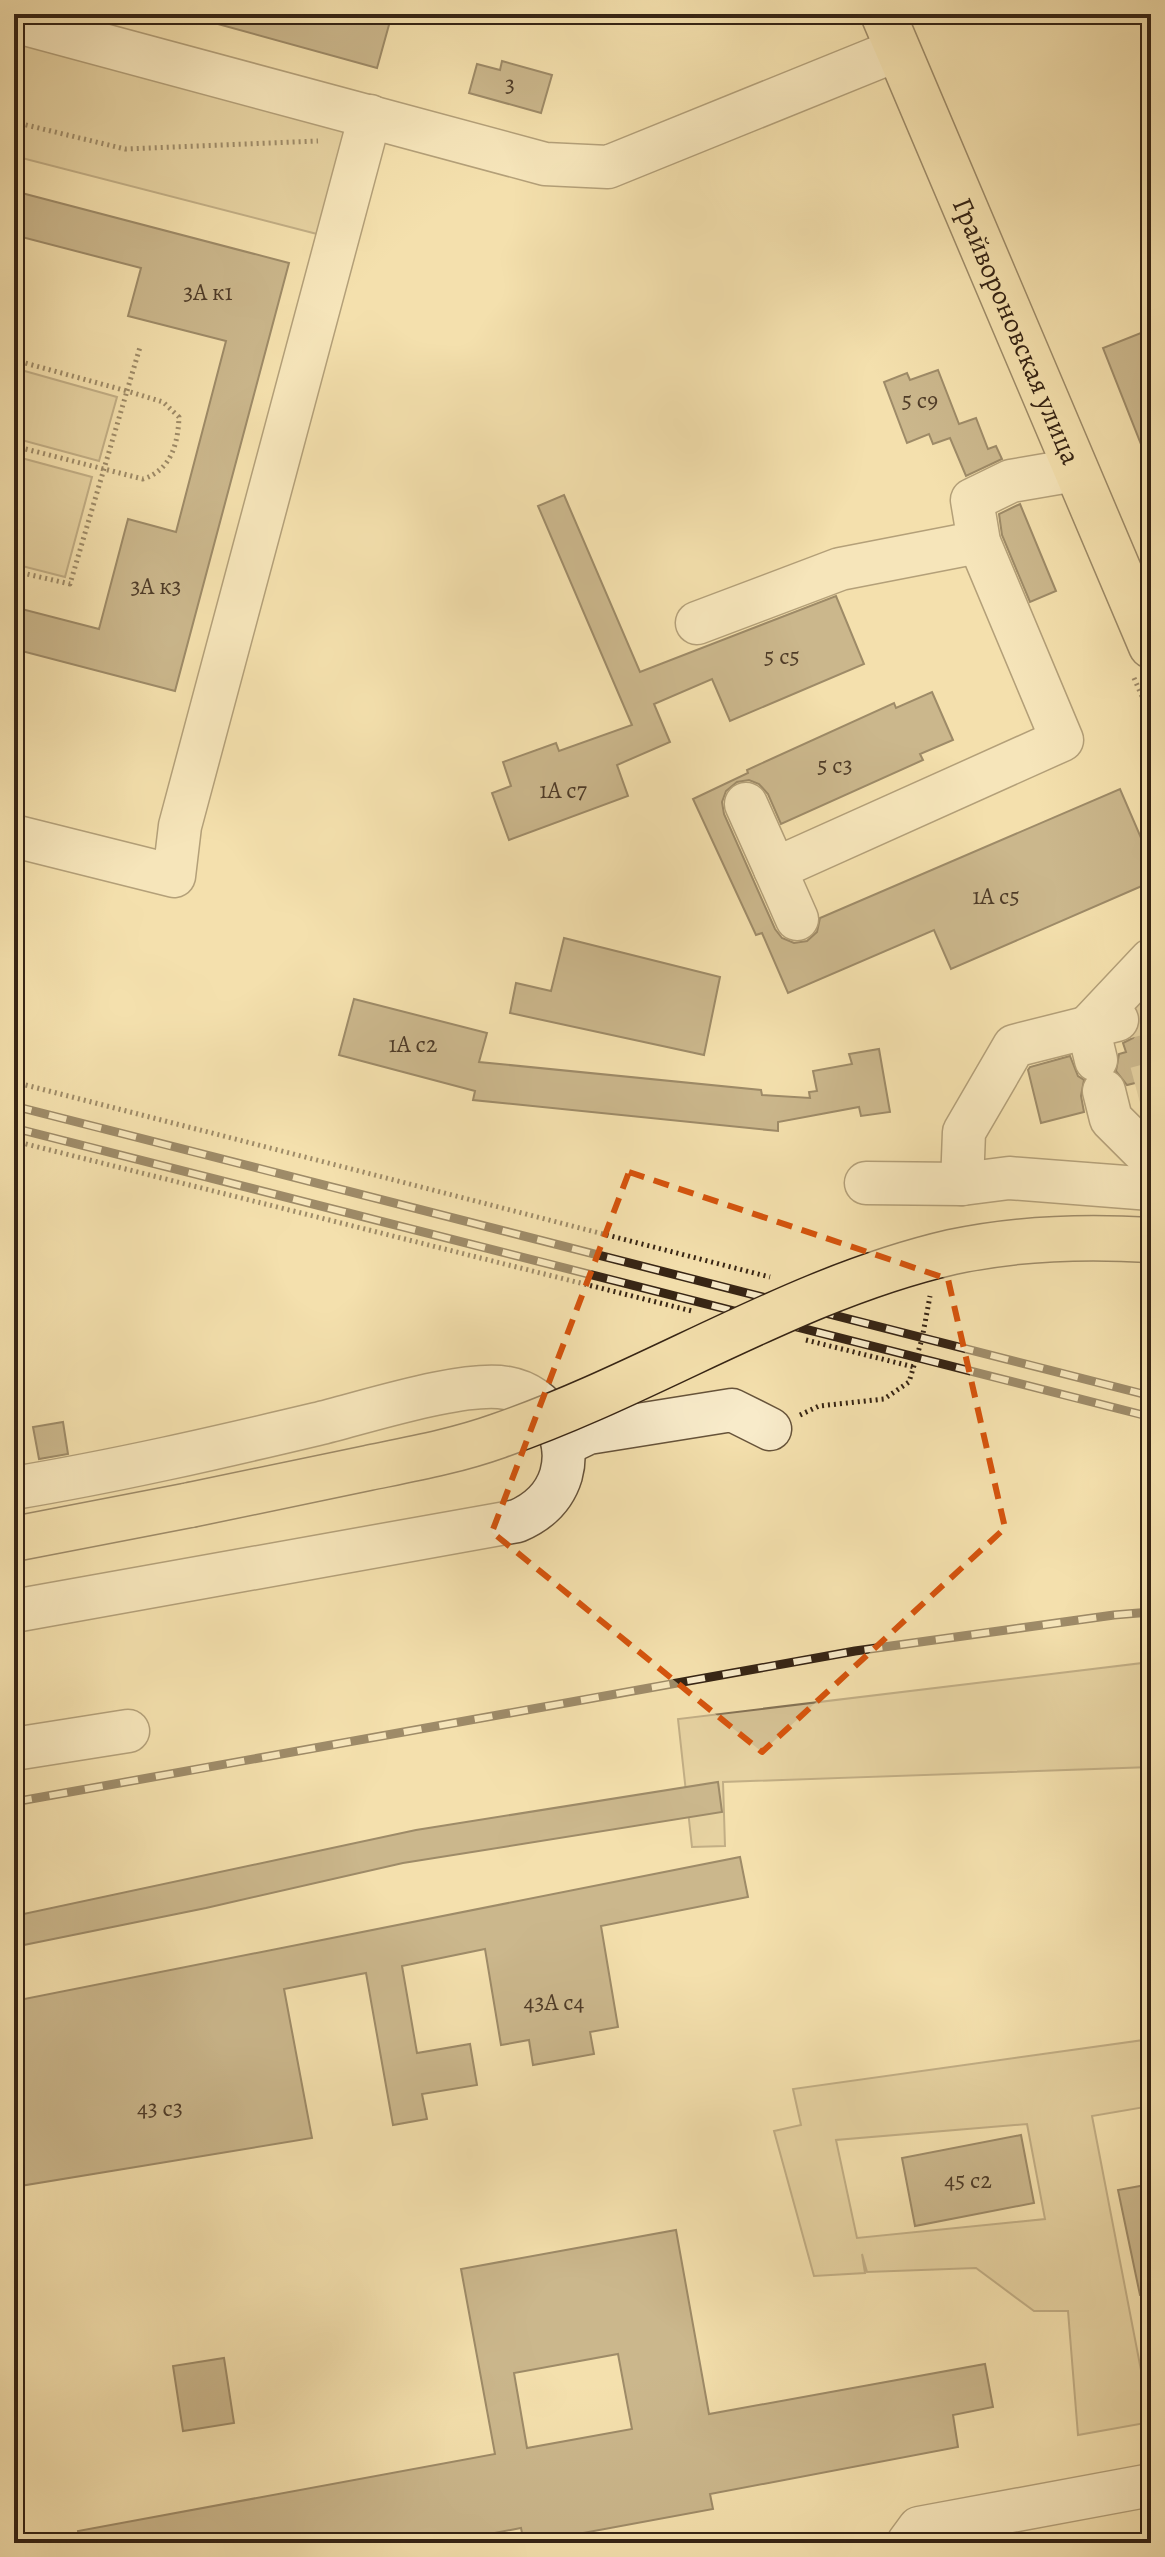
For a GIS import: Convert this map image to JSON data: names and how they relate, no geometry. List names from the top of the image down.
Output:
{
  "streets": {
    "main road": ["Грайвороновская улица"]
  },
  "house_numbers": [
    "3",
    "3А к1",
    "5 с9",
    "3А к3",
    "5 с5",
    "5 с3",
    "1А с7",
    "1А с5",
    "1А с2",
    "43А с4",
    "43 с3",
    "45 с2"
  ]
}
